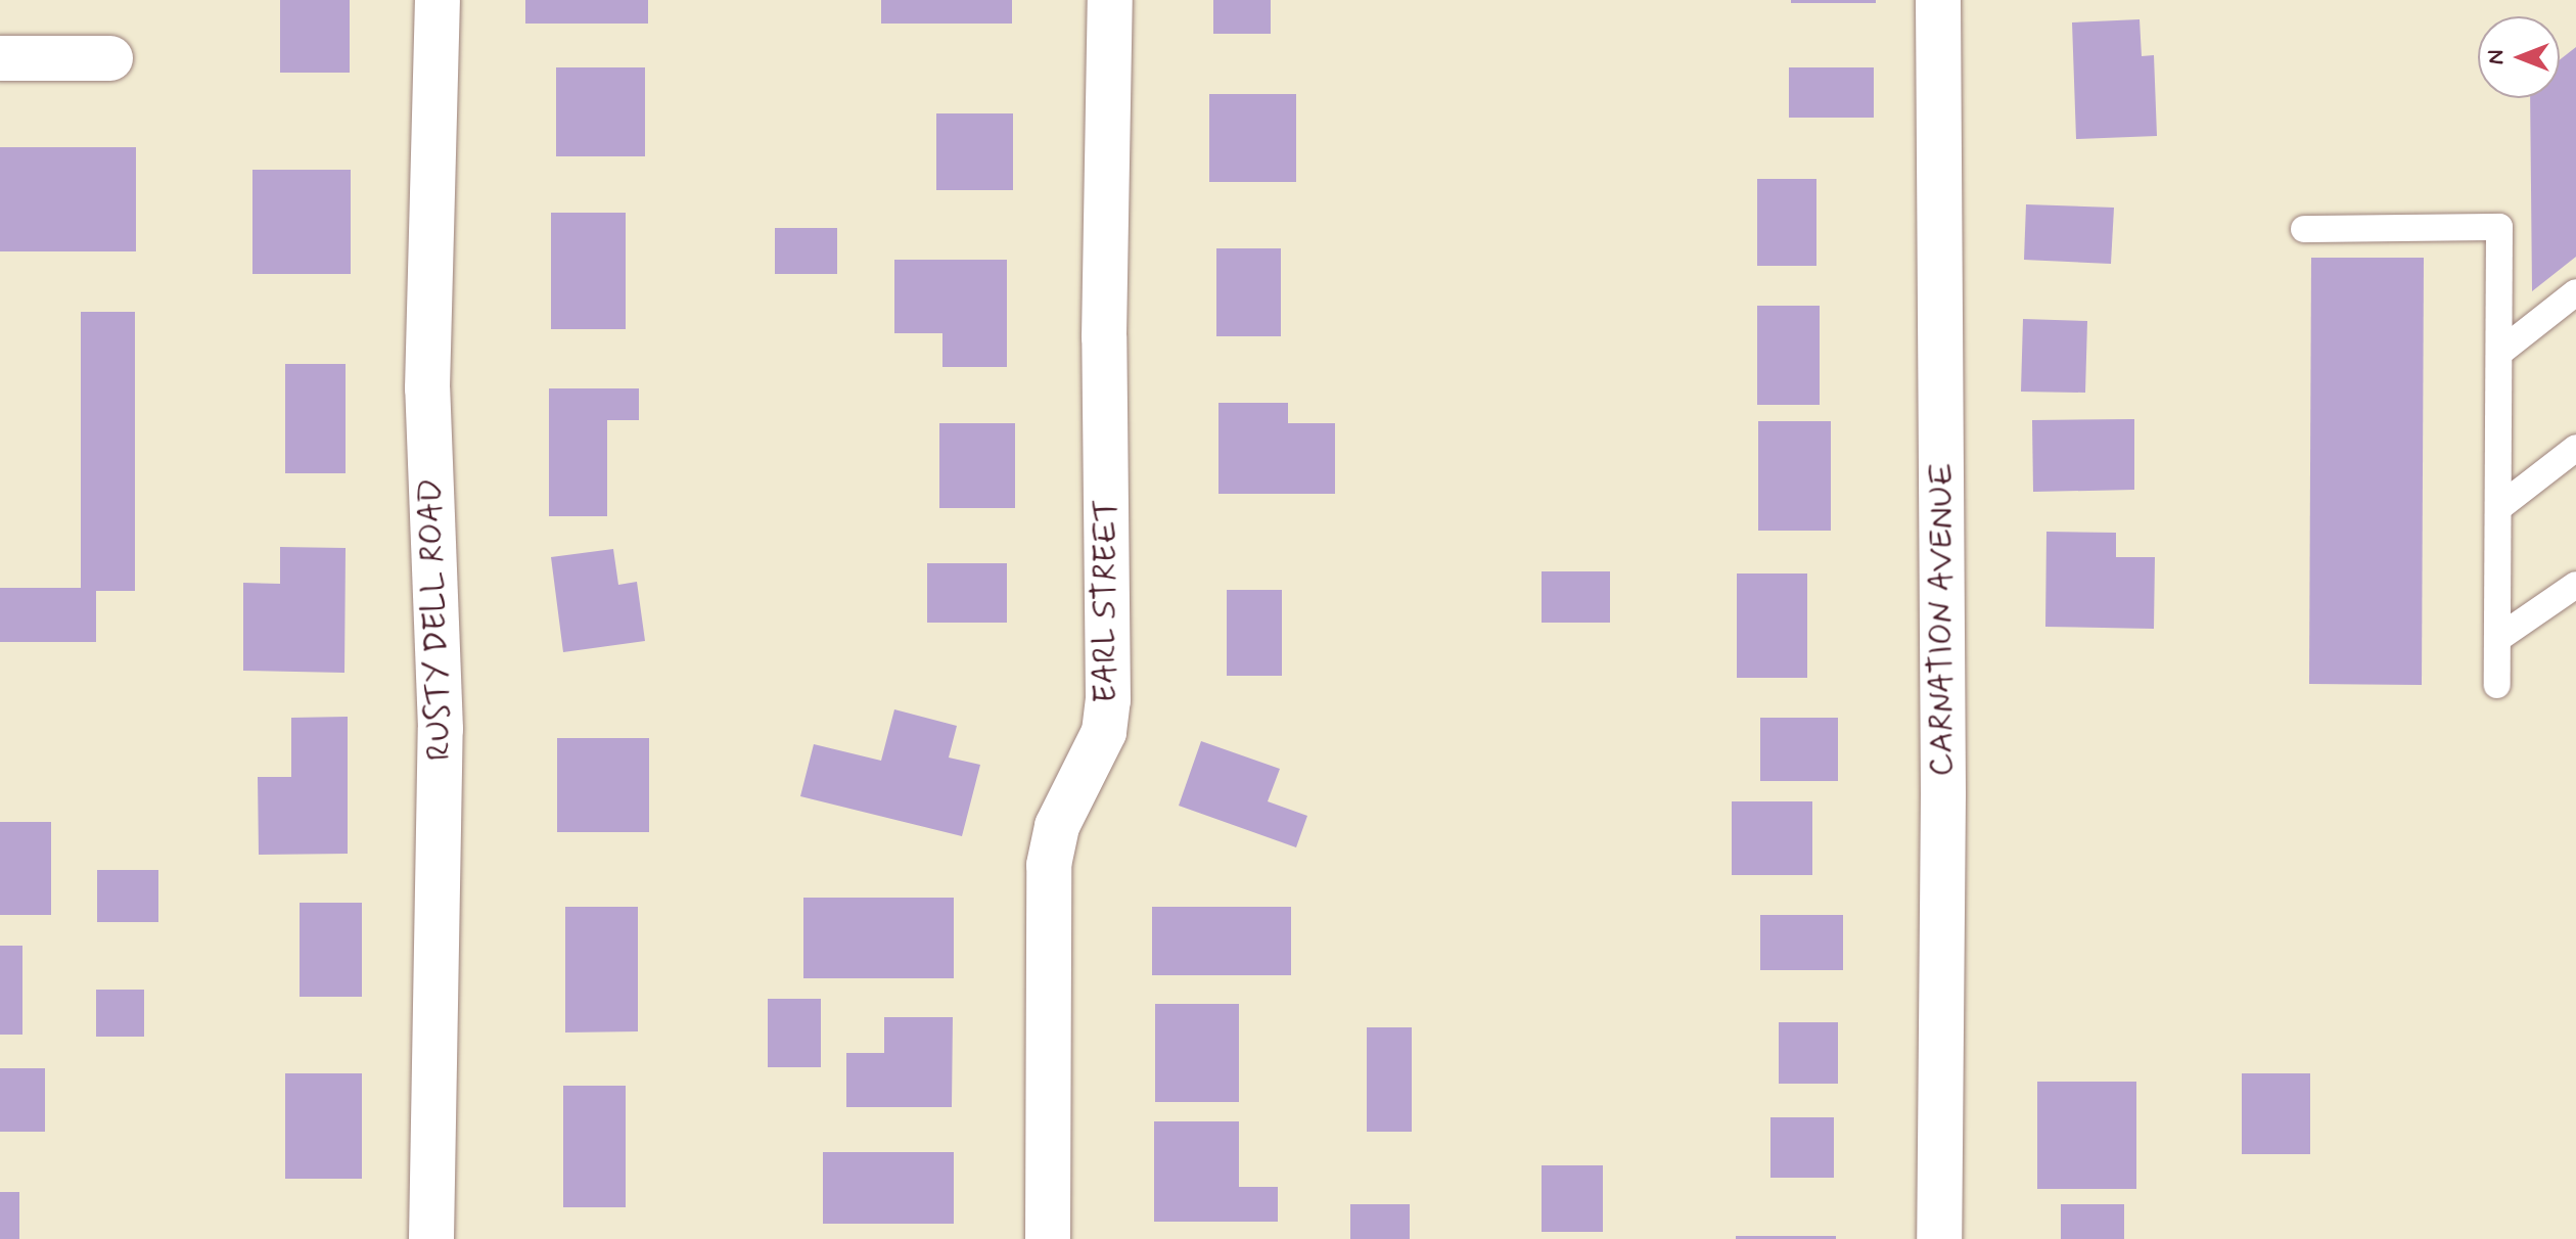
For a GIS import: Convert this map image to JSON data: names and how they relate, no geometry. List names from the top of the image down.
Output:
{
  "streets": {
    "street": ["EARL STREET", "RUSTY DELL ROAD", "CARNATION AVENUE"]
  },
  "north": "left"
}
